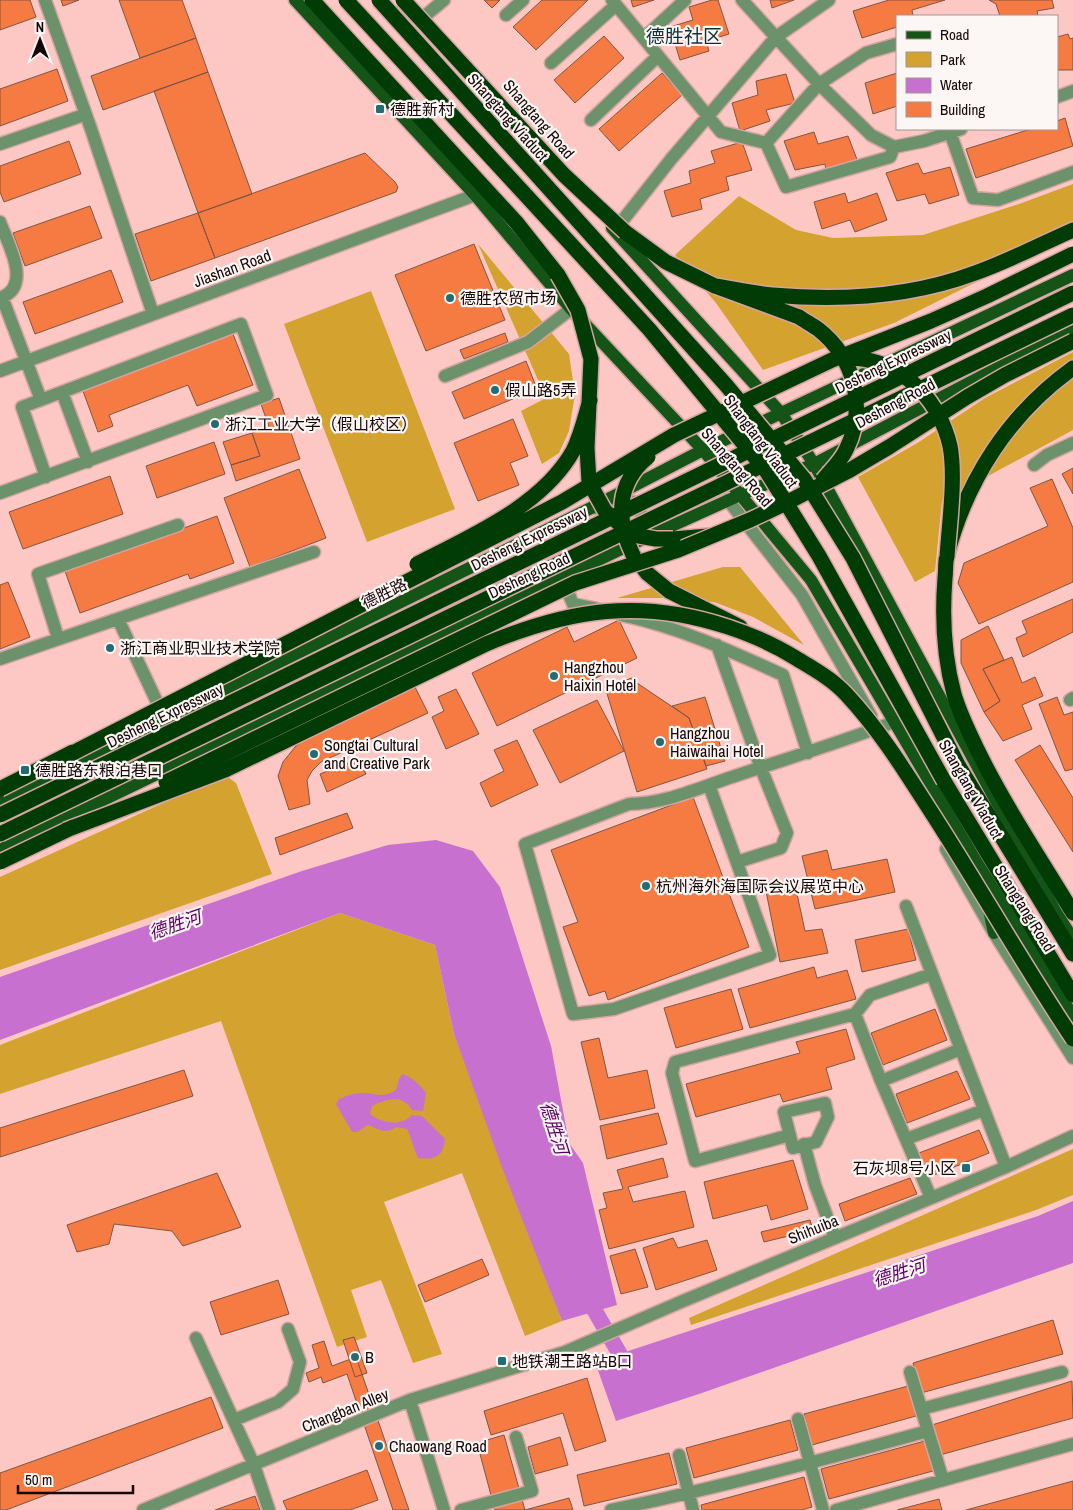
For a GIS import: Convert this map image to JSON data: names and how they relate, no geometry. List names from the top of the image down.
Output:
{
  "streets": {
    "highway": ["Shangtang Viaduct", "Desheng Expressway"],
    "main road": ["Shangtang Road", "Desheng Road", "德胜路"],
    "street": ["Jiashan Road", "Shihuiba", "Changban Alley"]
  },
  "crossings": [
    ["Shangtang Road", "Jiashan Road"],
    ["Shangtang Road", "Desheng Road"],
    ["Shangtang Road", "德胜路"],
    ["Shihuiba", "Changban Alley"]
  ],
  "districts": ["德胜社区"],
  "water": ["德胜河"],
  "places": {
    "transit": [
      "德胜新村",
      "德胜路东粮泊巷口",
      "石灰坝8号小区",
      "地铁潮王路站B口"
    ],
    "other": [
      "德胜农贸市场",
      "假山路5弄",
      "浙江工业大学（假山校区）",
      "浙江商业职业技术学院",
      "Hangzhou Haixin Hotel",
      "Hangzhou Haiwaihai Hotel",
      "Songtai Cultural and Creative Park",
      "杭州海外海国际会议展览中心",
      "B",
      "Chaowang Road"
    ]
  },
  "legend": [
    "Road",
    "Park",
    "Water",
    "Building"
  ],
  "scale_bar": "50 m",
  "north": "top"
}
